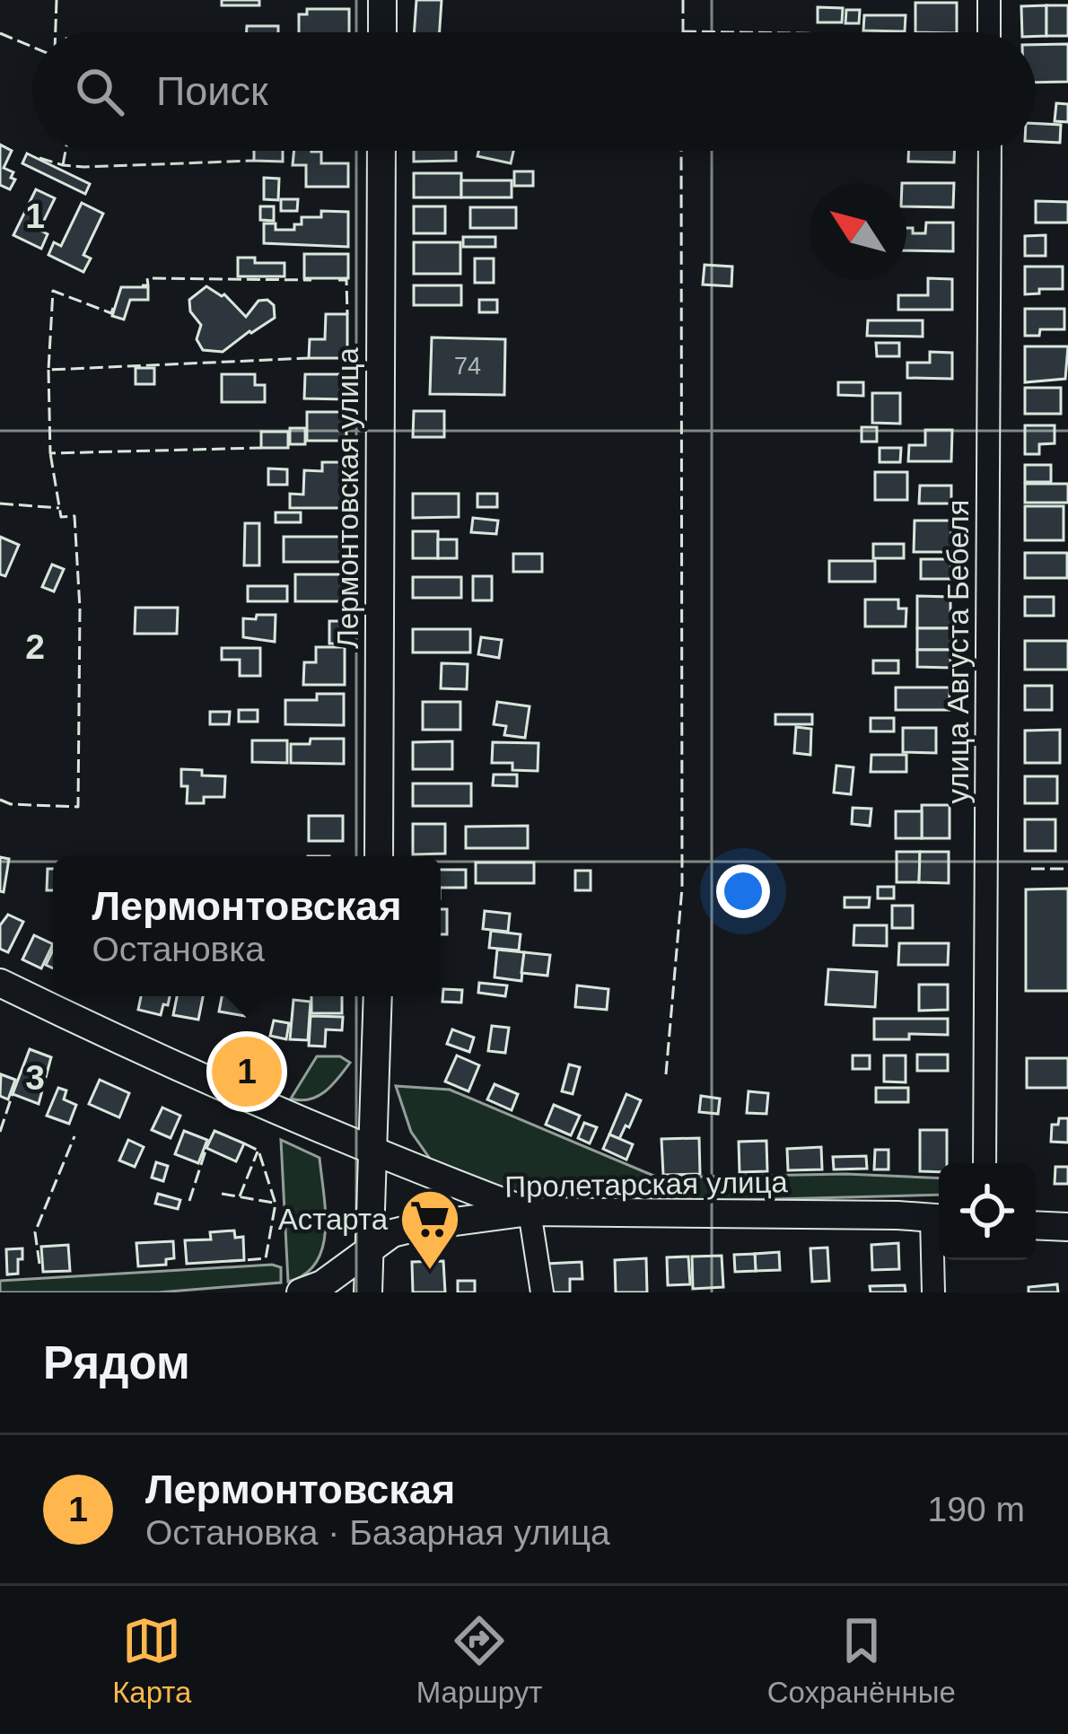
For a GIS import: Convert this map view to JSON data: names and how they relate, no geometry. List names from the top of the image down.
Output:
{
  "streets": {
    "main road": ["Лермонтовская улица", "Пролетарская улица"],
    "street": ["улица Августа Бебеля"]
  },
  "places": {
    "supermarket": ["Астарта"]
  },
  "house_numbers": ["74"],
  "north": "top left",
  "page": {
    "search": "Поиск",
    "popup": ["Лермонтовская", "Остановка"],
    "pins": "1",
    "heading": "Рядом",
    "list": [
      {
        "mark": "1",
        "name": "Лермонтовская",
        "note": "Остановка · Базарная улица",
        "value": "190 m"
      }
    ],
    "nav": ["Карта", "Маршрут", "Сохранённые"]
  },
  "grid": {
    "rows": ["1", "2", "3"]
  }
}
